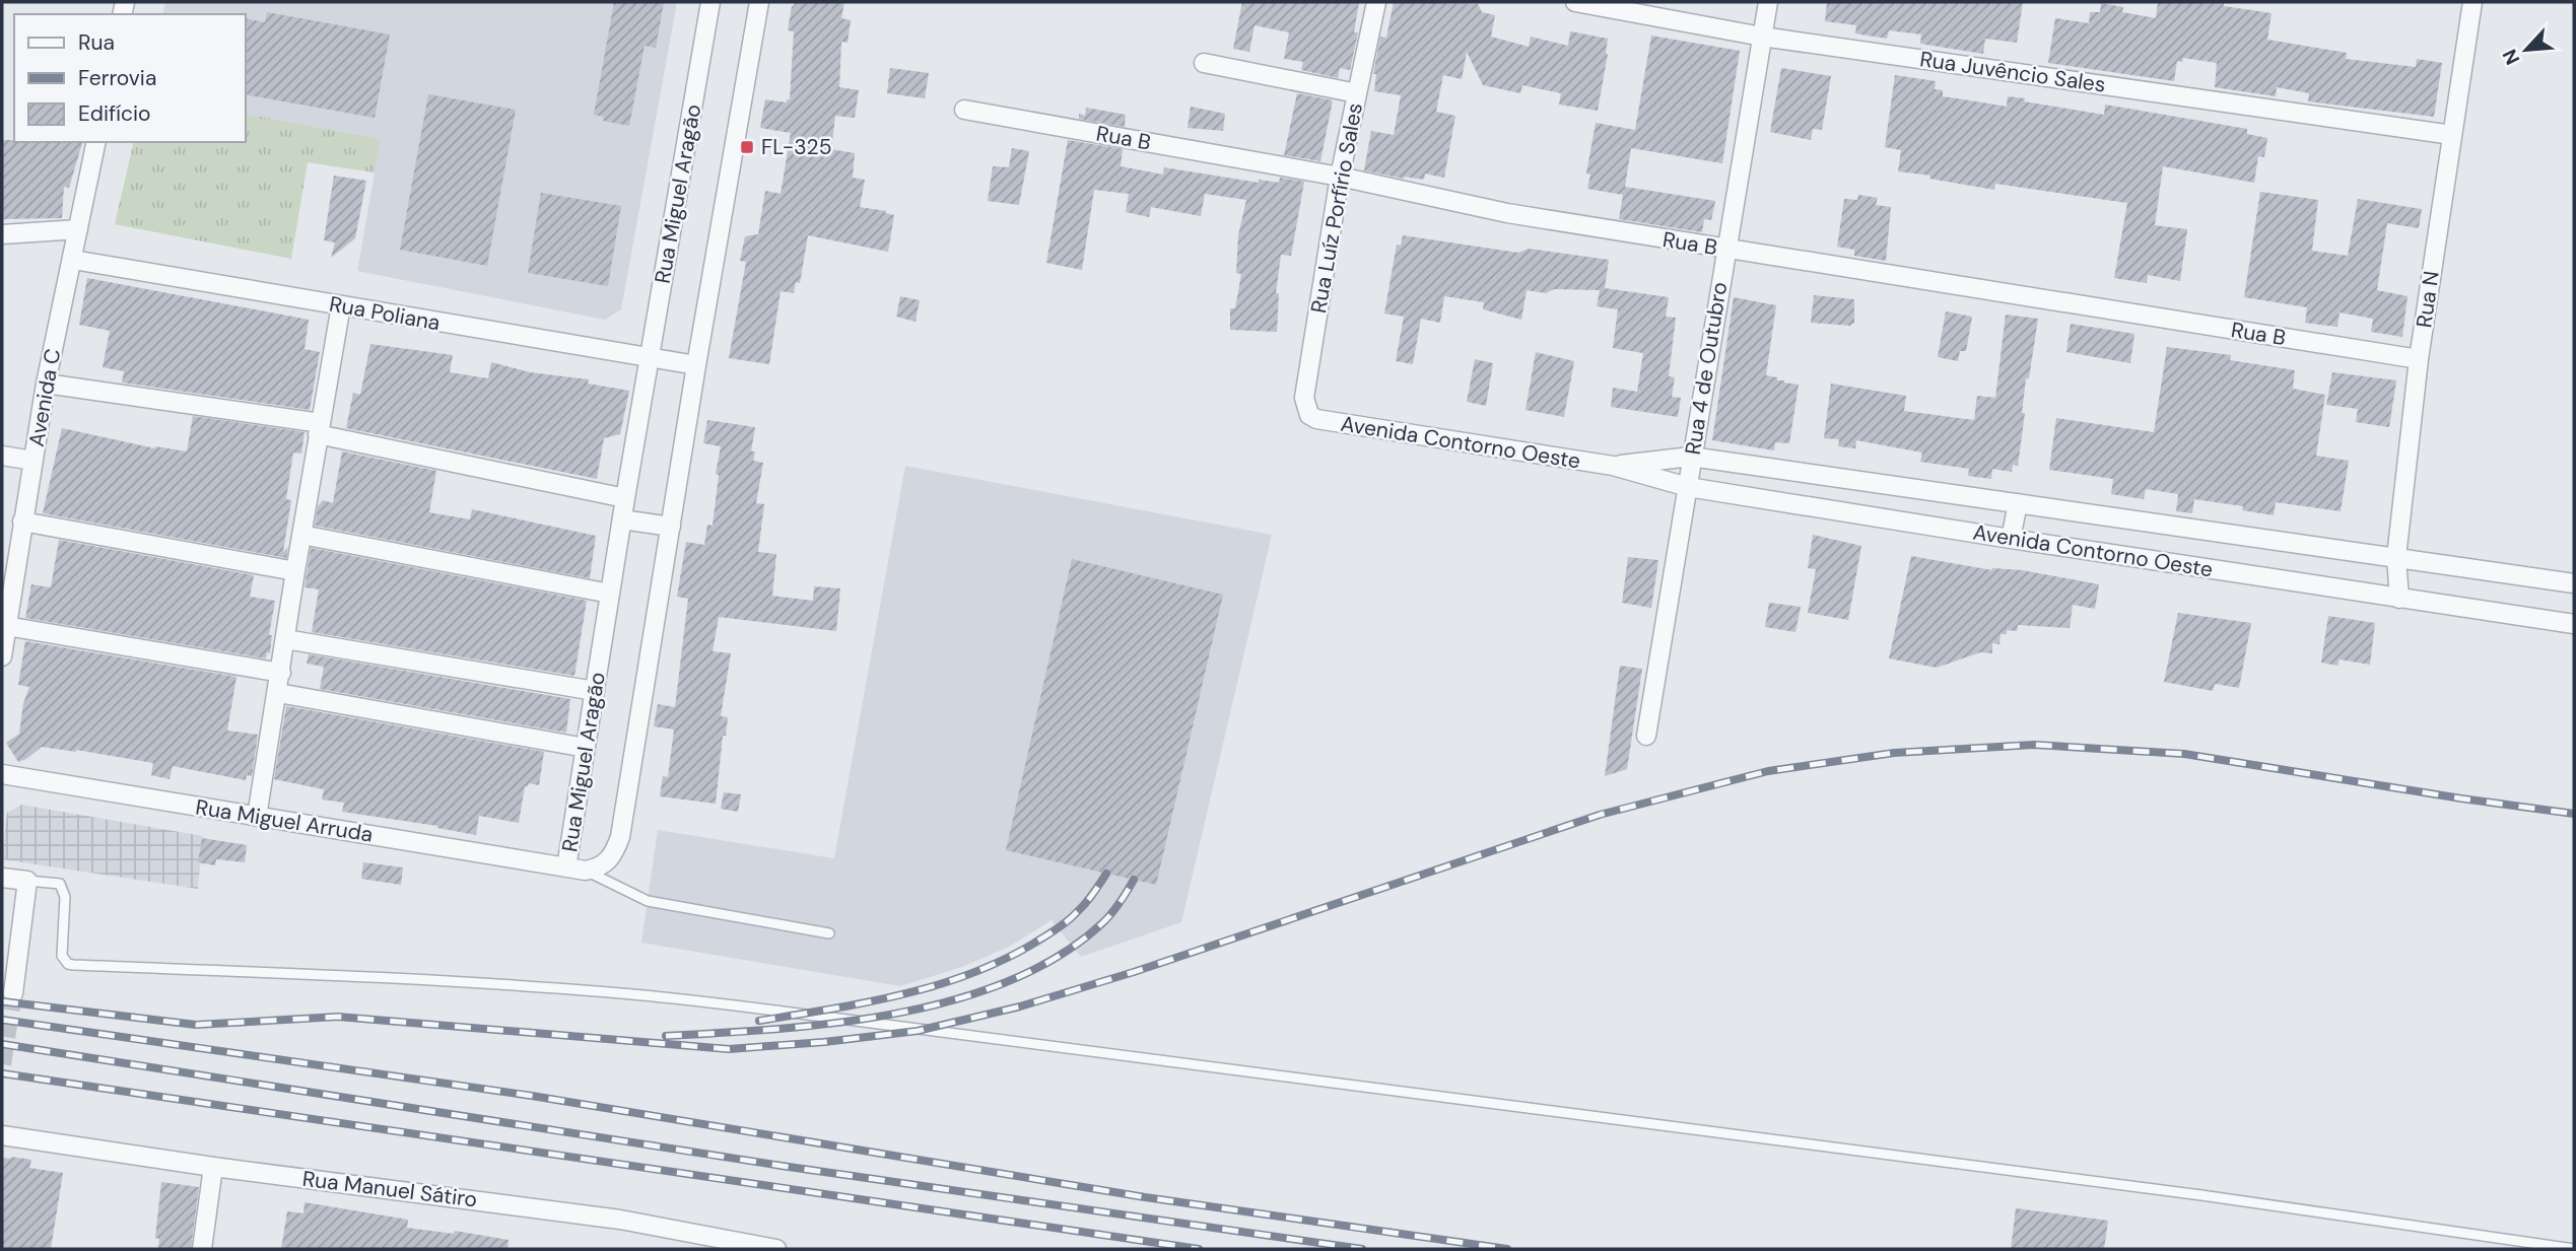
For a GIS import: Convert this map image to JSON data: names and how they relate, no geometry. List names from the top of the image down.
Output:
{
  "streets": {
    "street": [
      "Rua Juvêncio Sales",
      "Rua B",
      "Rua Miguel Aragão",
      "Rua Luíz Porfírio Sales",
      "Rua N",
      "Rua Poliana",
      "Rua 4 de Outubro",
      "Avenida C",
      "Avenida Contorno Oeste",
      "Rua Miguel Arruda",
      "Rua Manuel Sátiro"
    ]
  },
  "crossings": [
    ["Rua Juvêncio Sales", "Rua N"],
    ["Rua Juvêncio Sales", "Rua 4 de Outubro"],
    ["Rua B", "Rua Luíz Porfírio Sales"],
    ["Rua B", "Rua N"],
    ["Rua B", "Rua 4 de Outubro"],
    ["Rua Miguel Aragão", "Rua Poliana"],
    ["Rua Miguel Aragão", "Rua Miguel Arruda"],
    ["Rua Luíz Porfírio Sales", "Avenida Contorno Oeste"],
    ["Rua N", "Avenida Contorno Oeste"],
    ["Rua Poliana", "Avenida C"],
    ["Rua 4 de Outubro", "Avenida Contorno Oeste"]
  ],
  "places": {
    "transit": ["FL-325"]
  },
  "legend": ["Rua", "Ferrovia", "Edifício"],
  "north": "bottom left"
}
